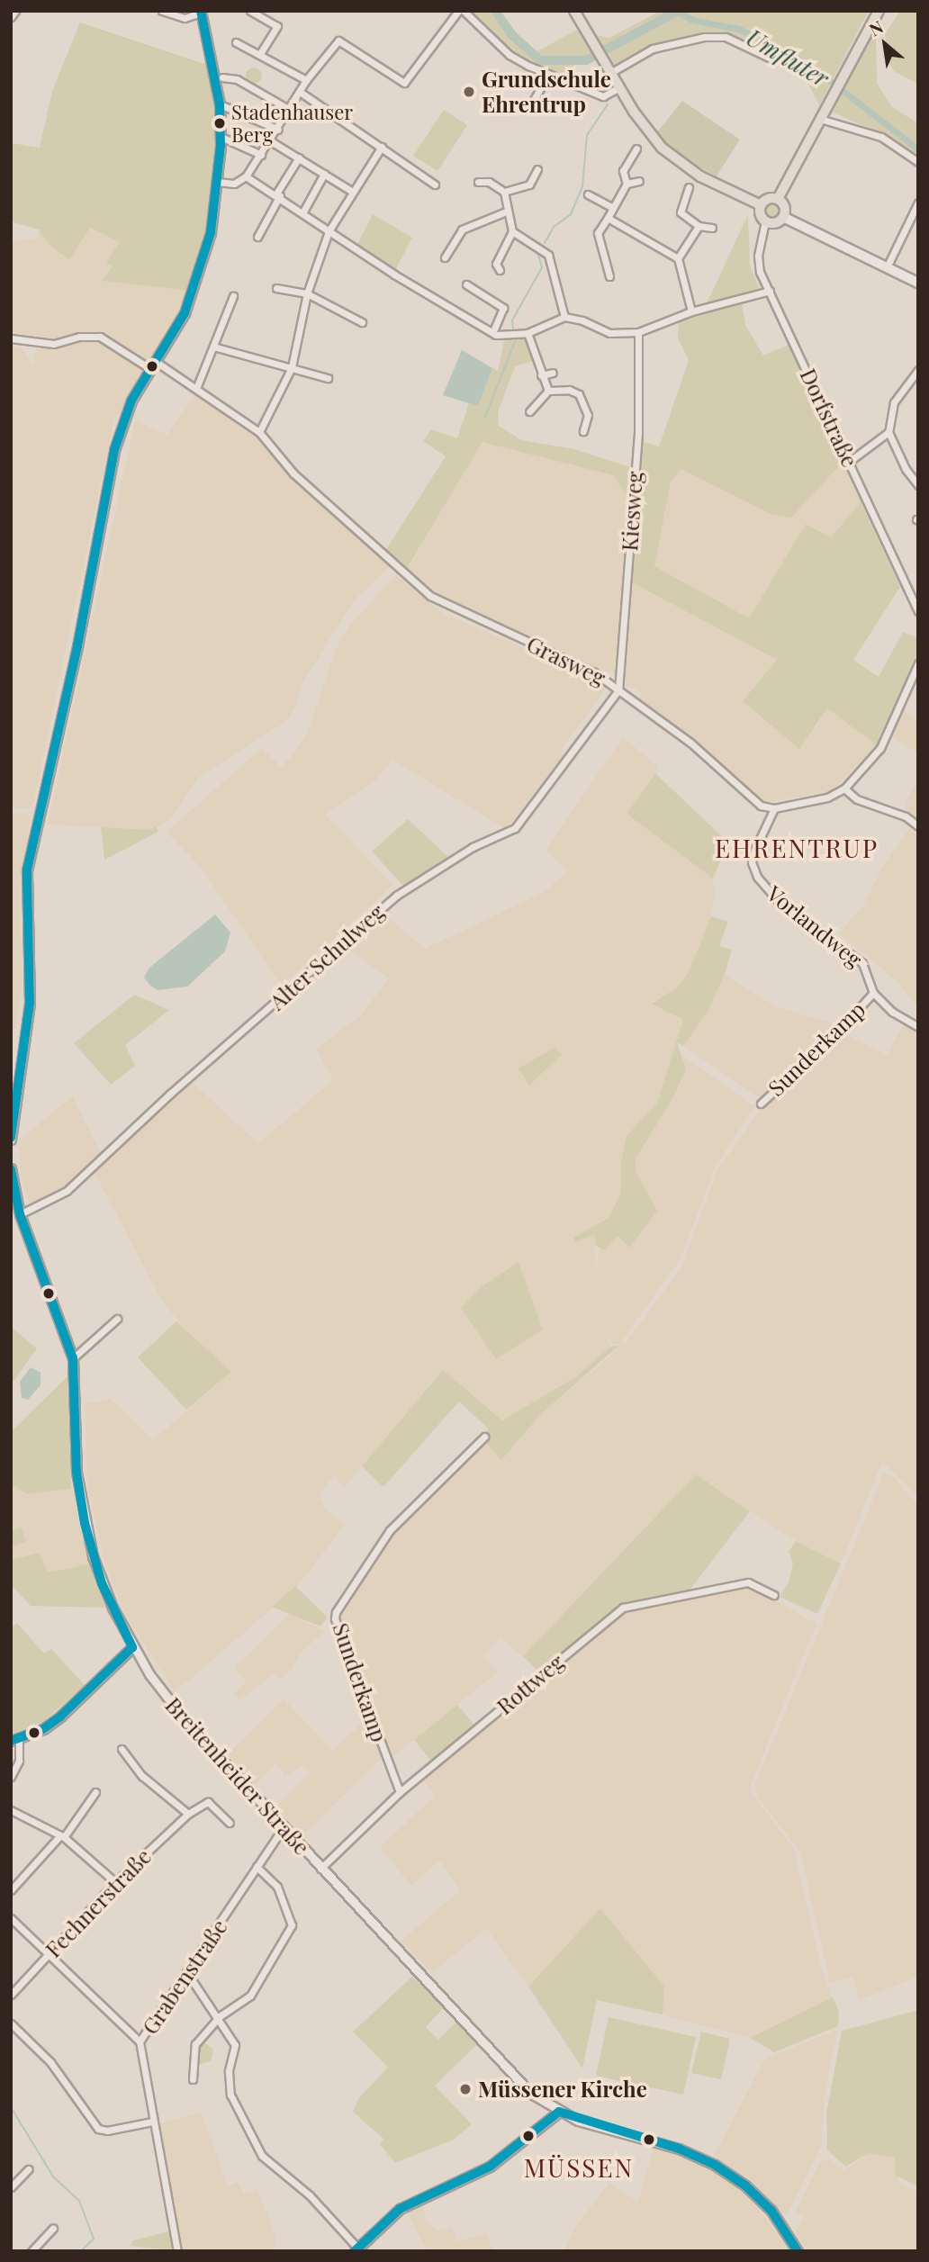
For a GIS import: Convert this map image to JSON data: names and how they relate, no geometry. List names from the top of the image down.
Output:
{
  "streets": {
    "street": [
      "Dorfstraße",
      "Kiesweg",
      "Grasweg",
      "Vorlandweg",
      "Alter Schulweg",
      "Sunderkamp",
      "Rottweg",
      "Breitenheider Straße",
      "Fechnerstraße",
      "Grabenstraße"
    ]
  },
  "crossings": [
    ["Kiesweg", "Grasweg"],
    ["Kiesweg", "Alter Schulweg"],
    ["Grasweg", "Alter Schulweg"],
    ["Vorlandweg", "Sunderkamp"],
    ["Alter Schulweg", "Breitenheider Straße"],
    ["Sunderkamp", "Rottweg"],
    ["Rottweg", "Breitenheider Straße"],
    ["Breitenheider Straße", "Grabenstraße"]
  ],
  "districts": ["EHRENTRUP", "MÜSSEN"],
  "water": ["Umfluter"],
  "places": ["Grundschule Ehrentrup", "Stadenhauser Berg", "Müssener Kirche"],
  "north": "top left"
}
